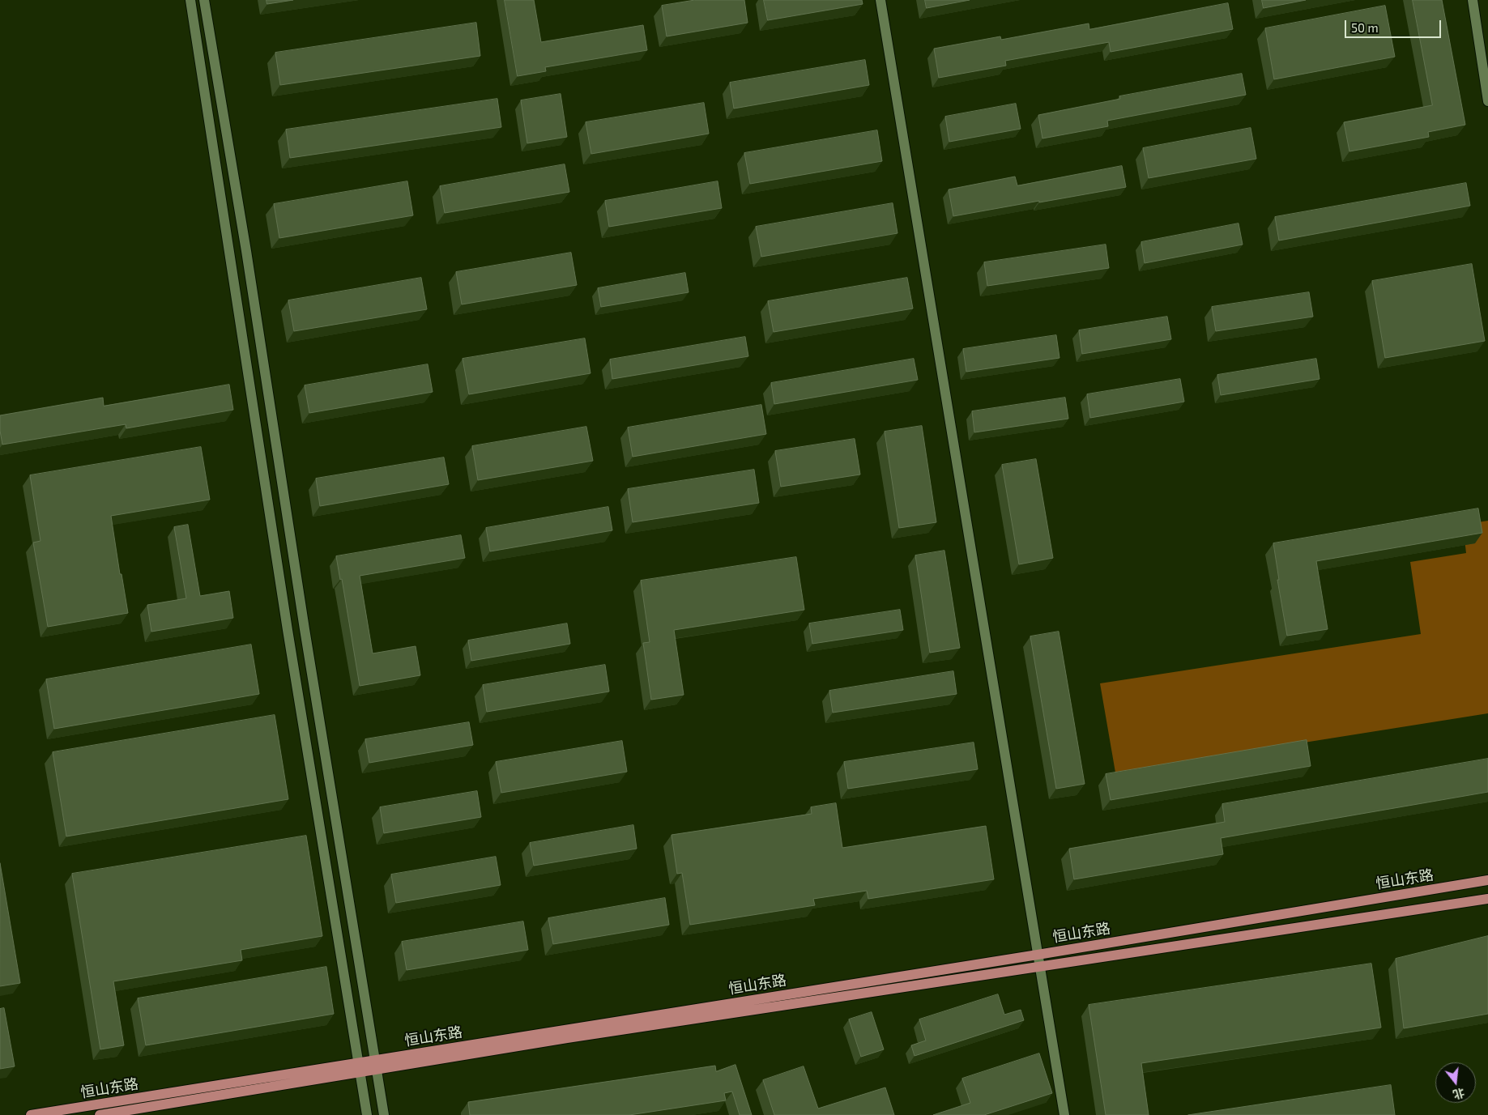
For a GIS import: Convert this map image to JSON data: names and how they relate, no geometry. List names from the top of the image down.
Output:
{
  "streets": {
    "main road": ["恒山东路"]
  },
  "scale_bar": "50 m",
  "north": "bottom"
}
